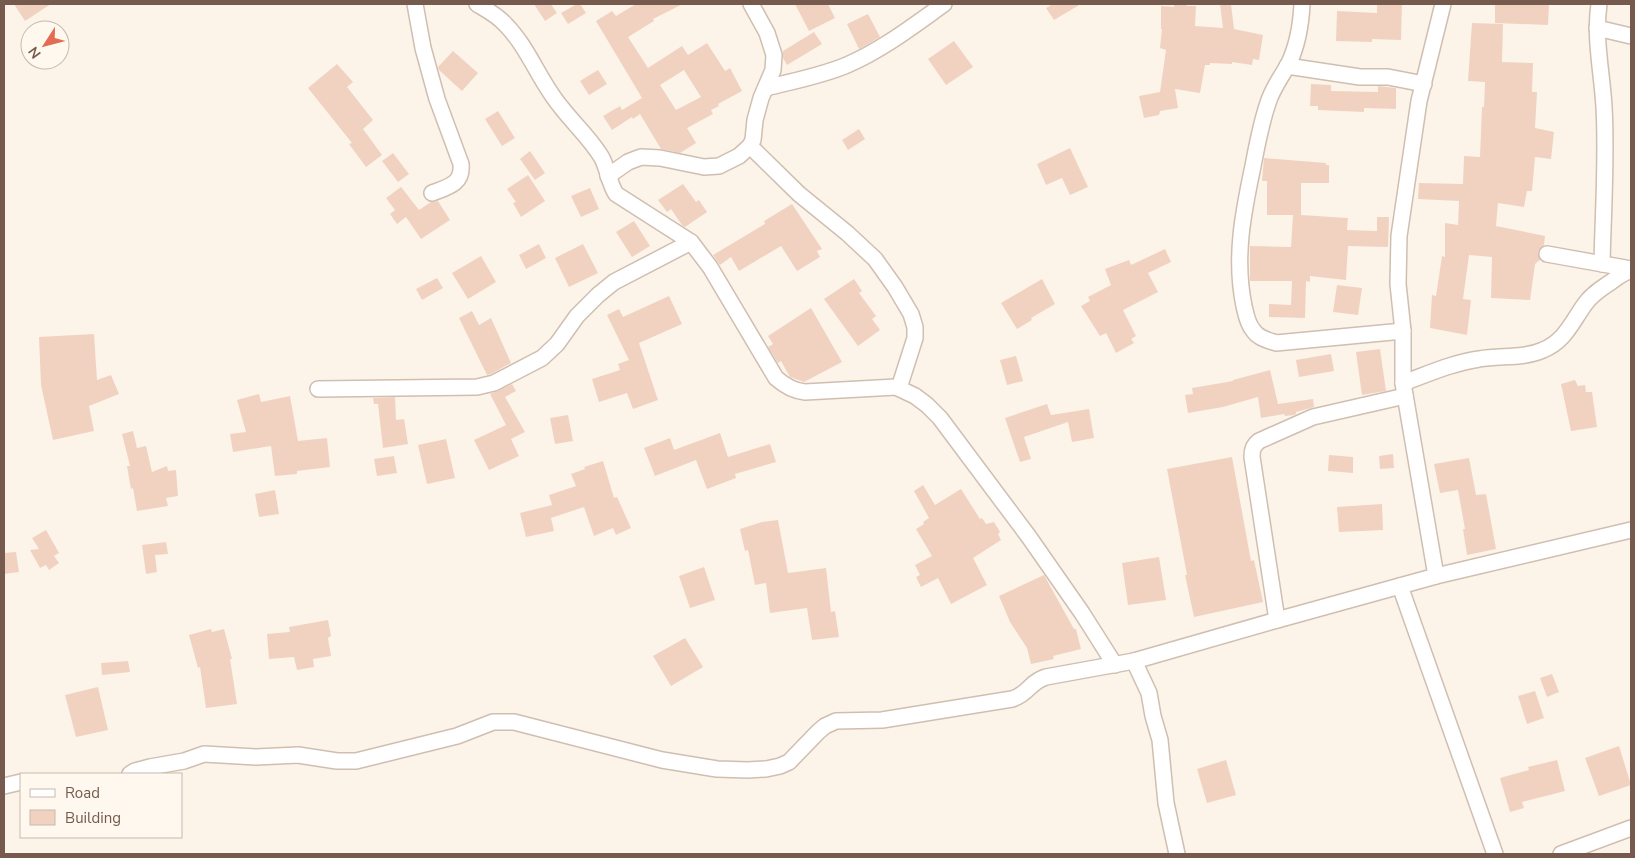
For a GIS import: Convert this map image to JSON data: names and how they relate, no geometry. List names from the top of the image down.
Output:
{
  "legend": ["Road", "Building"],
  "north": "bottom left"
}
